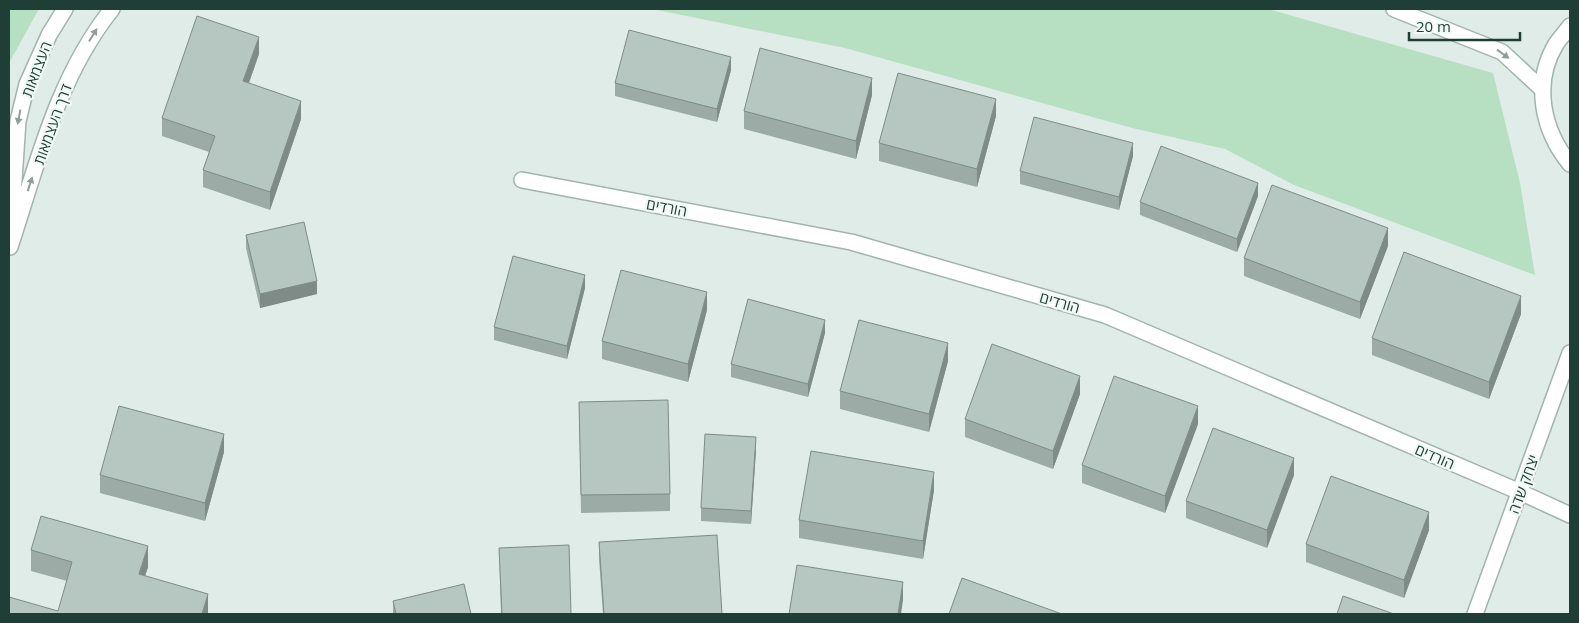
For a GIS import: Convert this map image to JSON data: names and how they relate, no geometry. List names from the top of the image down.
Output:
{
  "streets": {
    "street": [
      "העצמאות",
      "דרך העצמאות",
      "הורדים",
      "יצחק שדה"
    ]
  },
  "crossings": [
    ["העצמאות", "דרך העצמאות"],
    ["הורדים", "יצחק שדה"]
  ],
  "one_way": ["העצמאות", "דרך העצמאות"],
  "scale_bar": "20 m"
}
